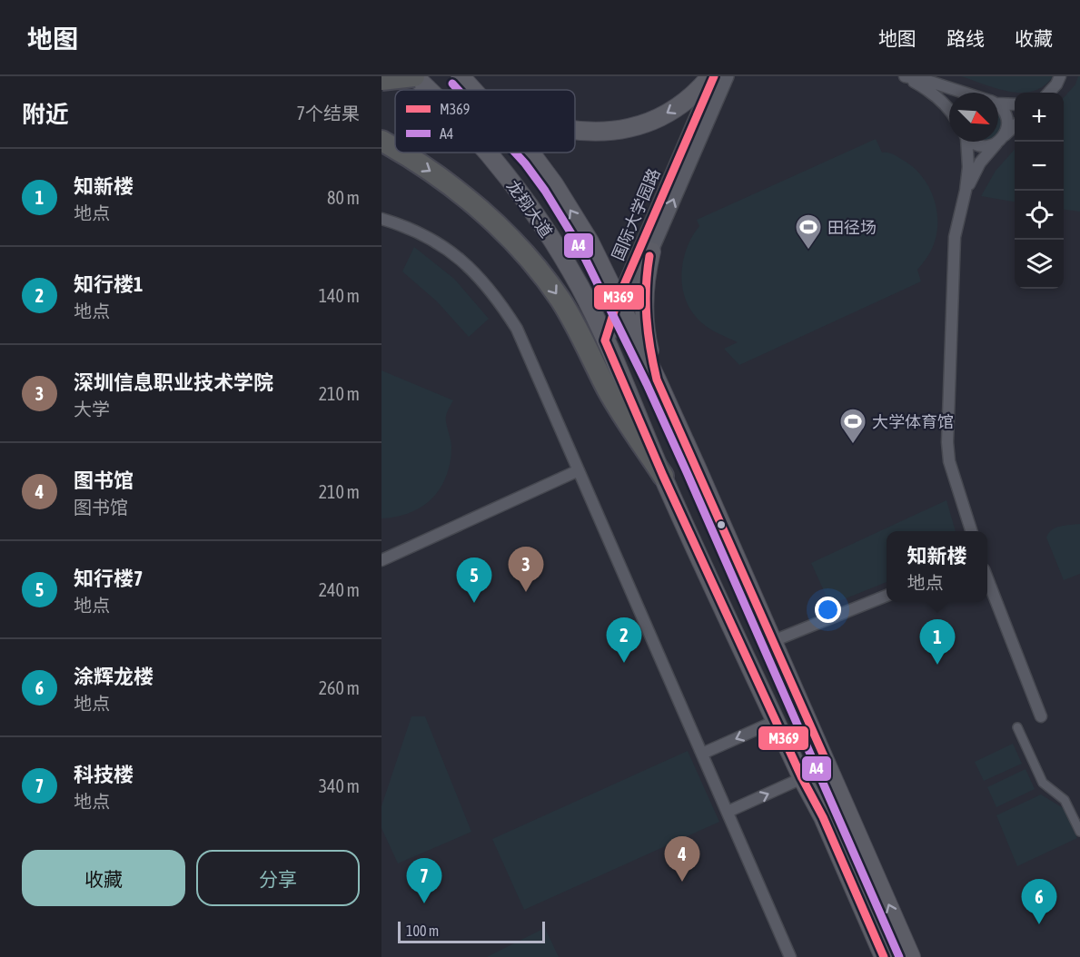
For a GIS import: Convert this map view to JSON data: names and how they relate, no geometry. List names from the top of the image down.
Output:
{
  "streets": {
    "main road": ["龙翔大道"],
    "street": ["国际大学园路"]
  },
  "crossings": [
    ["龙翔大道", "国际大学园路"]
  ],
  "places": {
    "sports": ["田径场", "大学体育馆"]
  },
  "lines": ["transit line M369", "transit line A4"],
  "legend": ["M369", "A4"],
  "scale_bar": "100 m",
  "north": "bottom right",
  "page": {
    "header": "地图",
    "nav": ["地图", "路线", "收藏"],
    "heading": ["附近", "7个结果"],
    "map_buttons": ["+", "−"],
    "list": [
      {
        "mark": "1",
        "name": "知新楼",
        "note": "地点",
        "value": "80 m"
      },
      {
        "mark": "2",
        "name": "知行楼1",
        "note": "地点",
        "value": "140 m"
      },
      {
        "mark": "3",
        "name": "深圳信息职业技术学院",
        "note": "大学",
        "value": "210 m"
      },
      {
        "mark": "4",
        "name": "图书馆",
        "note": "图书馆",
        "value": "210 m"
      },
      {
        "mark": "5",
        "name": "知行楼7",
        "note": "地点",
        "value": "240 m"
      },
      {
        "mark": "6",
        "name": "涂辉龙楼",
        "note": "地点",
        "value": "260 m"
      },
      {
        "mark": "7",
        "name": "科技楼",
        "note": "地点",
        "value": "340 m"
      }
    ],
    "popup": ["知新楼", "地点"],
    "pins": [
      "3",
      "5",
      "2",
      "1",
      "4",
      "7",
      "6"
    ],
    "buttons": ["收藏", "分享"],
    "scale": "100 m"
  }
}
